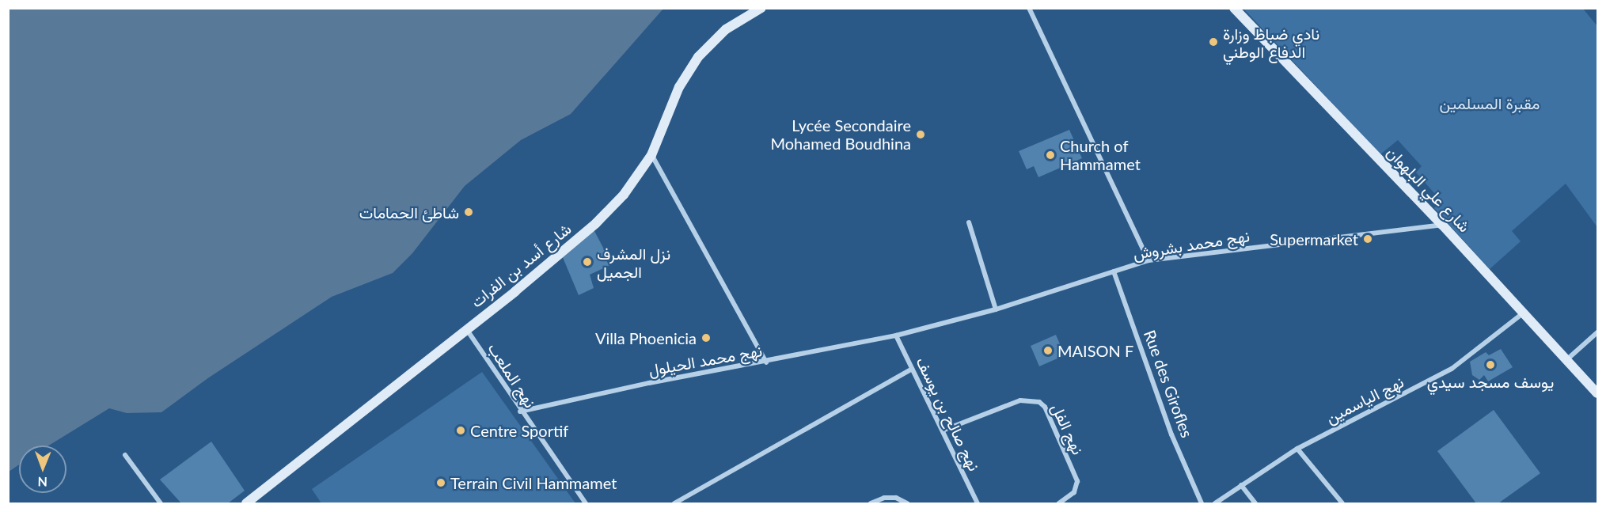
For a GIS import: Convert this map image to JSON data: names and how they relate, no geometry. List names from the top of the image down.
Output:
{
  "streets": {
    "street": [
      "شارع علي البلهوان",
      "نهج محمد بشروش",
      "شارع أسد بن الفرات",
      "نهج محمد الحيلول",
      "نهج الملعب",
      "Rue des Girofles",
      "نهج الياسمين",
      "نهج صالح بن يوسف",
      "نهج الفل"
    ]
  },
  "crossings": [
    ["شارع علي البلهوان", "نهج محمد بشروش"],
    ["شارع علي البلهوان", "نهج الياسمين"],
    ["نهج محمد بشروش", "نهج محمد الحيلول"],
    ["نهج محمد بشروش", "Rue des Girofles"],
    ["نهج محمد بشروش", "نهج صالح بن يوسف"],
    ["شارع أسد بن الفرات", "نهج الملعب"],
    ["نهج محمد الحيلول", "نهج الملعب"],
    ["نهج محمد الحيلول", "نهج صالح بن يوسف"],
    ["نهج صالح بن يوسف", "نهج الفل"]
  ],
  "parks": ["مقبرة المسلمين"],
  "places": [
    "نادي ضباط وزارة الدفاع الوطني",
    "Lycée Secondaire Mohamed Boudhina",
    "Church of Hammamet",
    "شاطئ الحمامات",
    "Supermarket",
    "نزل المشرف الجميل",
    "Villa Phoenicia",
    "MAISON F",
    "يوسف مسجد سيدي",
    "Centre Sportif",
    "Terrain Civil Hammamet"
  ],
  "north": "bottom"
}
